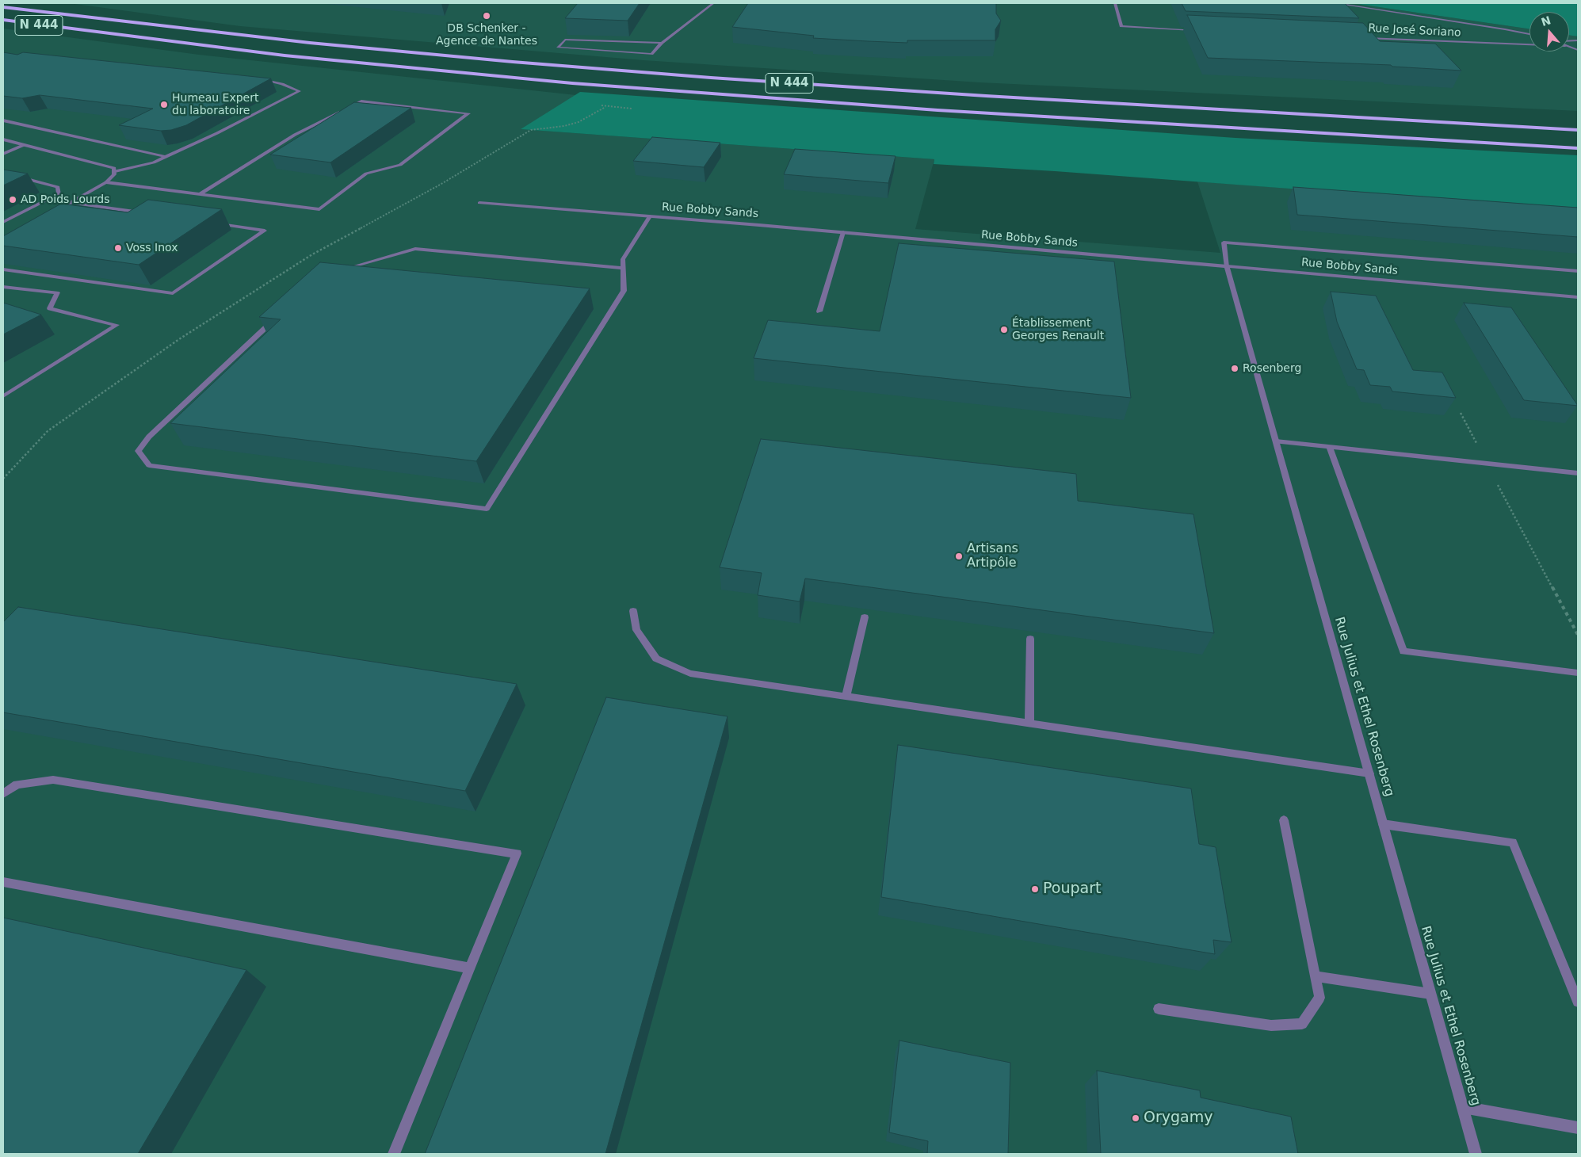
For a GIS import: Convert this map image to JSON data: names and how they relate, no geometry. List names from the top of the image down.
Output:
{
  "streets": {
    "highway": ["N 444"],
    "street": ["Rue José Soriano", "Rue Bobby Sands", "Rue Julius et Ethel Rosenberg"]
  },
  "crossings": [
    ["Rue Bobby Sands", "Rue Julius et Ethel Rosenberg"]
  ],
  "places": [
    "DB Schenker - Agence de Nantes",
    "Humeau Expert du laboratoire",
    "AD Poids Lourds",
    "Voss Inox",
    "Établissement Georges Renault",
    "Rosenberg",
    "Artisans Artipôle",
    "Poupart",
    "Orygamy"
  ],
  "north": "top"
}
